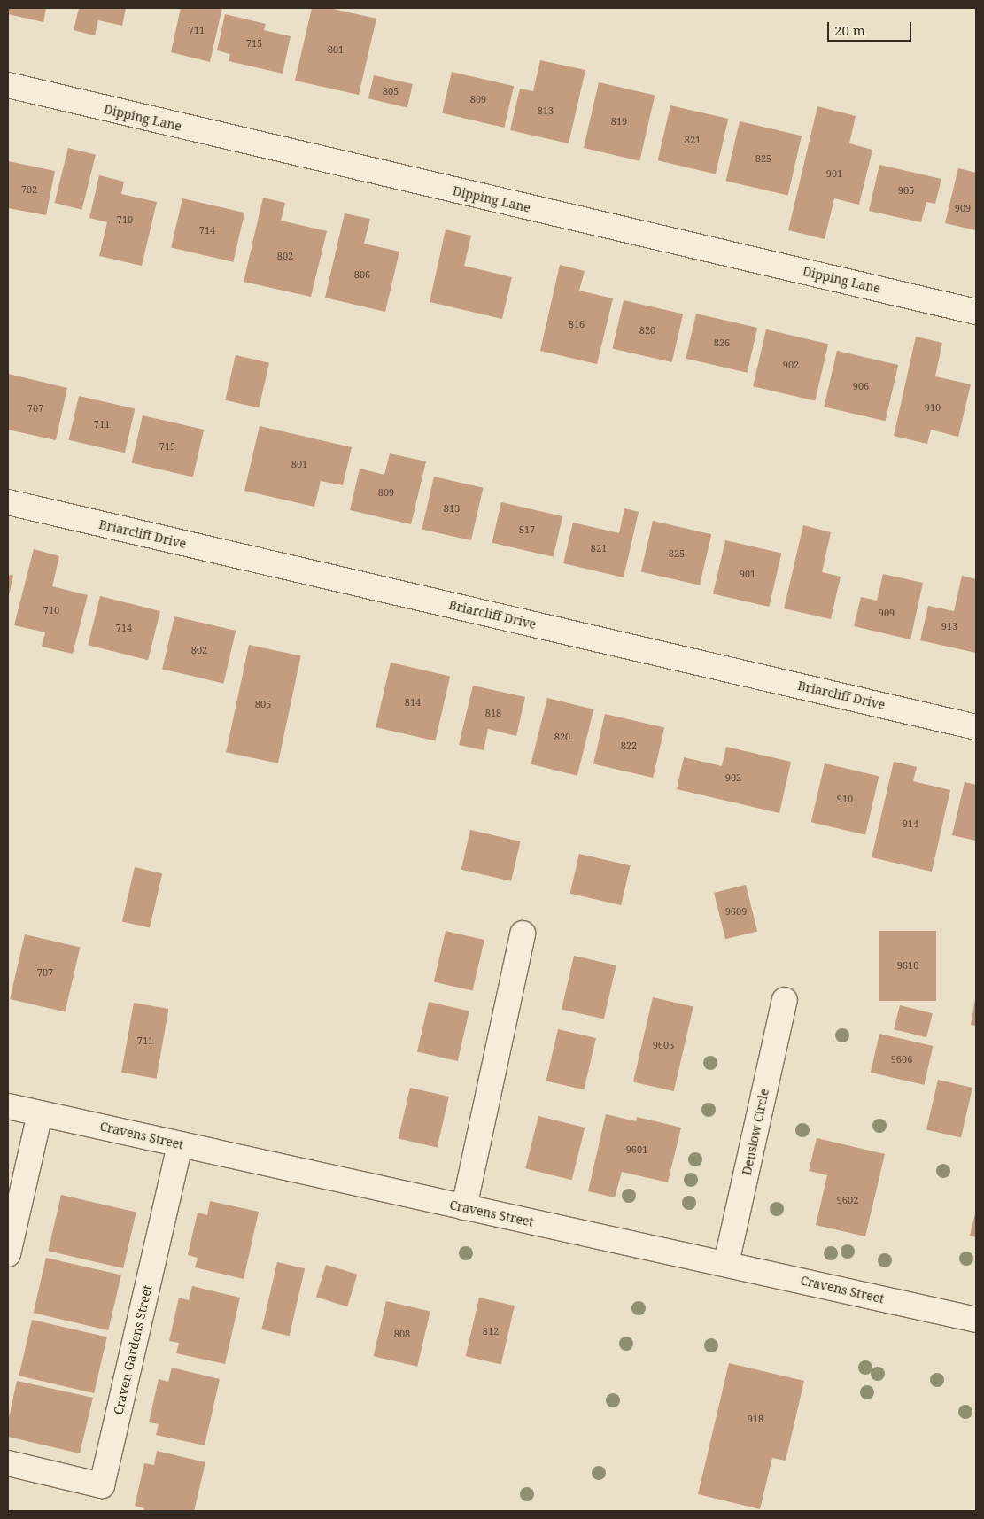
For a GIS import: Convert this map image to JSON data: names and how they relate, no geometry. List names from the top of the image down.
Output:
{
  "streets": {
    "street": [
      "Dipping Lane",
      "Briarcliff Drive",
      "Denslow Circle",
      "Cravens Street",
      "Craven Gardens Street"
    ]
  },
  "crossings": [
    ["Denslow Circle", "Cravens Street"],
    ["Cravens Street", "Craven Gardens Street"]
  ],
  "house_numbers": [
    "711",
    "715",
    "801",
    "805",
    "809",
    "813",
    "819",
    "821",
    "825",
    "901",
    "702",
    "905",
    "909",
    "710",
    "714",
    "802",
    "806",
    "816",
    "820",
    "826",
    "902",
    "906",
    "910",
    "707",
    "711",
    "715",
    "801",
    "809",
    "813",
    "817",
    "821",
    "825",
    "901",
    "710",
    "909",
    "913",
    "714",
    "802",
    "814",
    "806",
    "818",
    "820",
    "822",
    "902",
    "910",
    "914",
    "9609",
    "9610",
    "707",
    "711",
    "9605",
    "9606",
    "9601",
    "9602",
    "812",
    "808",
    "918"
  ],
  "scale_bar": "20 m"
}
